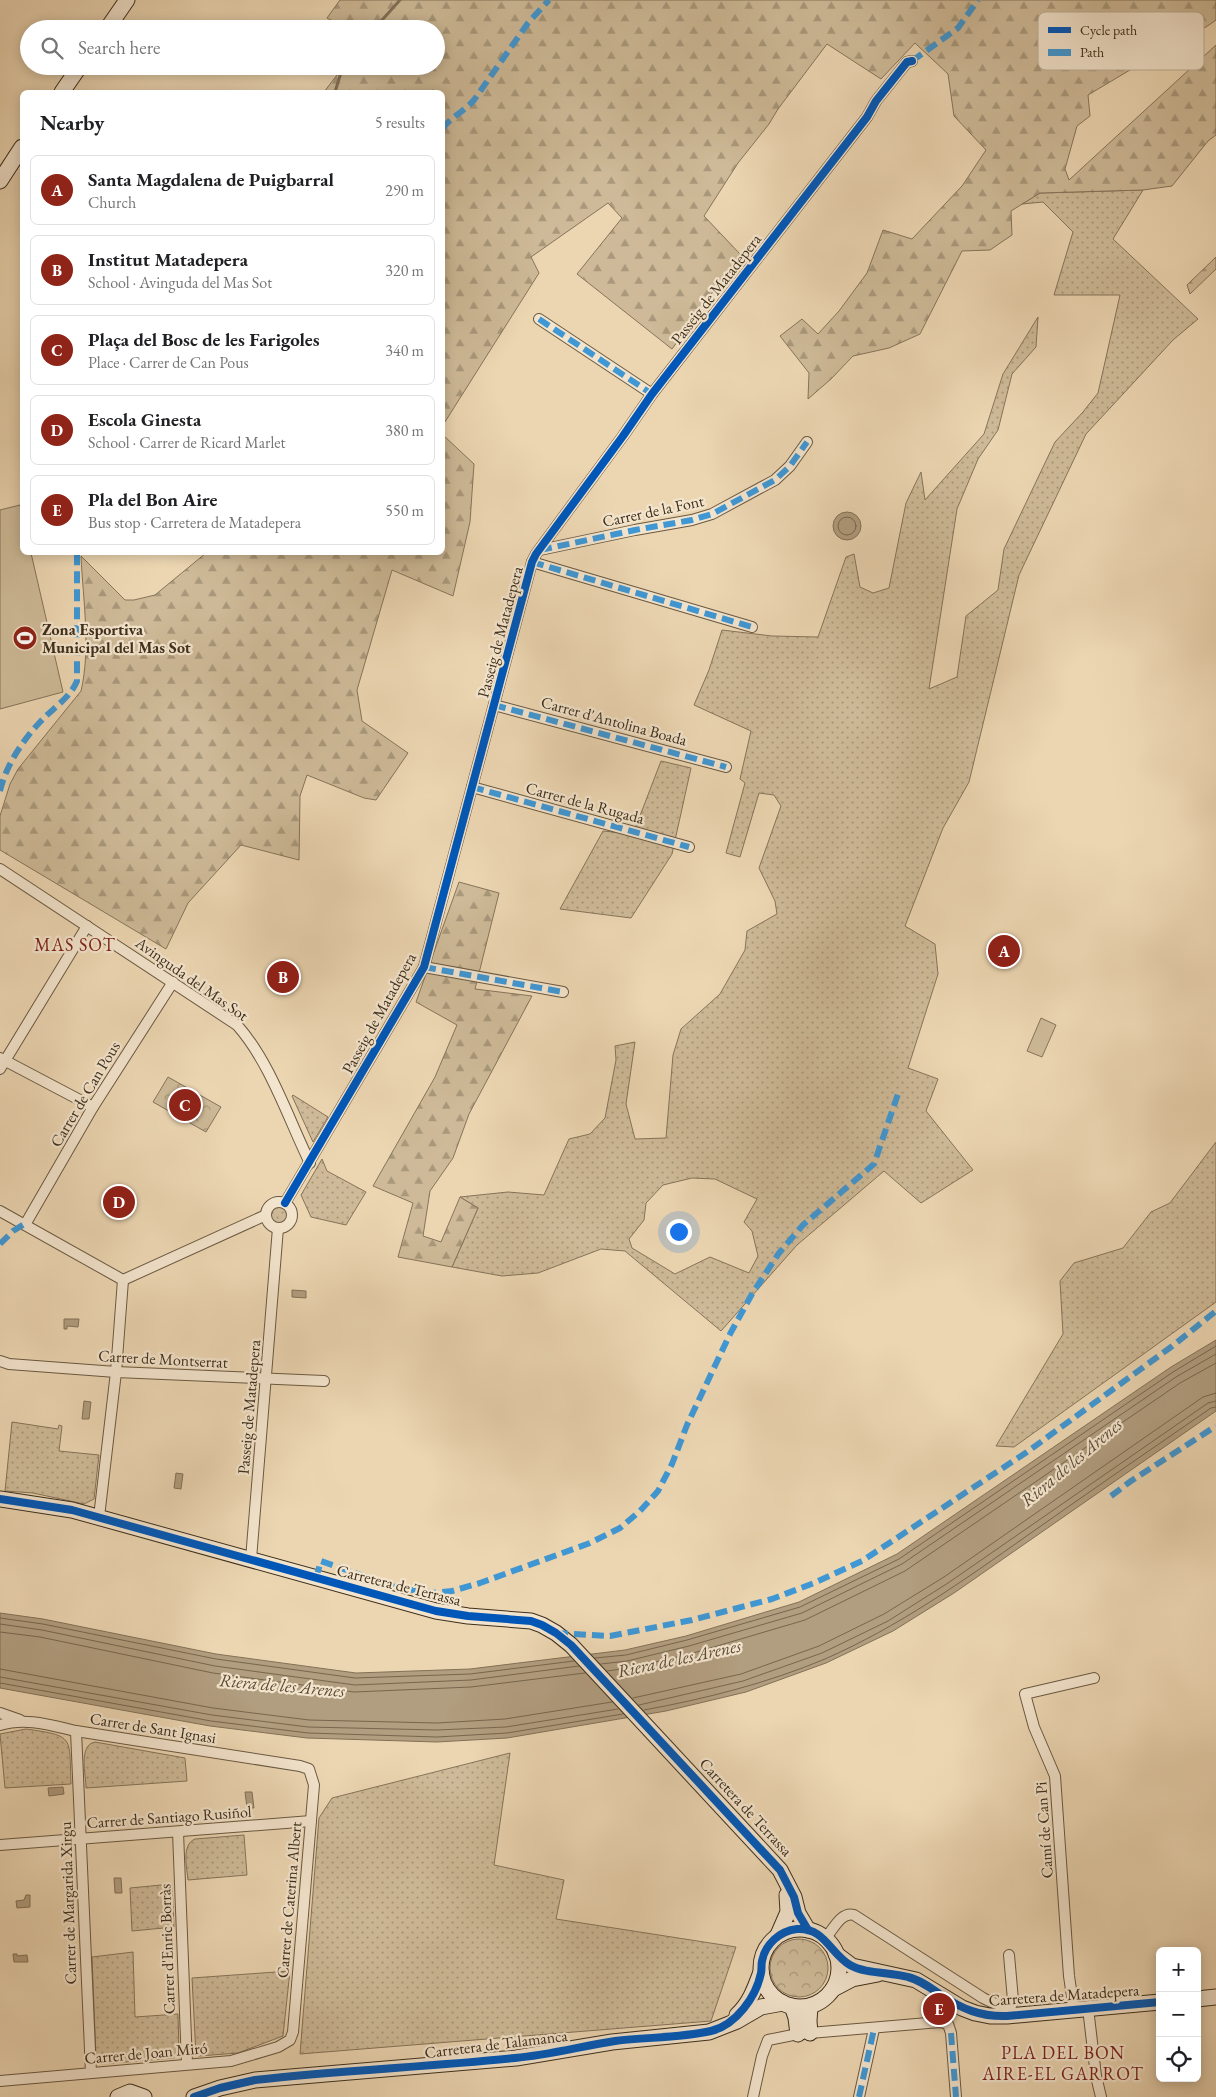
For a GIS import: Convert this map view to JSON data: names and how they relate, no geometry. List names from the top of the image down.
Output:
{
  "streets": {
    "street": [
      "Passeig de Matadepera",
      "Carrer de la Font",
      "Carrer d'Antolina Boada",
      "Carrer de la Rugada",
      "Avinguda del Mas Sot",
      "Carrer de Can Pous",
      "Carrer de Montserrat",
      "Carretera de Terrassa",
      "Carrer de Sant Ignasi",
      "Carrer de Santiago Rusiñol",
      "Camí de Can Pi",
      "Carrer de Caterina Albert",
      "Carrer de Margarida Xirgu",
      "Carrer d'Enric Borràs",
      "Carretera de Matadepera",
      "Carretera de Talamanca",
      "Carrer de Joan Miró"
    ]
  },
  "crossings": [
    ["Passeig de Matadepera", "Carrer de la Font"],
    ["Passeig de Matadepera", "Carrer d'Antolina Boada"],
    ["Passeig de Matadepera", "Carrer de la Rugada"],
    ["Passeig de Matadepera", "Avinguda del Mas Sot"],
    ["Passeig de Matadepera", "Carrer de Montserrat"],
    ["Passeig de Matadepera", "Carretera de Terrassa"],
    ["Avinguda del Mas Sot", "Carrer de Can Pous"],
    ["Carretera de Terrassa", "Carretera de Matadepera"],
    ["Carretera de Terrassa", "Carretera de Talamanca"],
    ["Carrer de Sant Ignasi", "Carrer de Caterina Albert"],
    ["Carrer de Sant Ignasi", "Carrer de Margarida Xirgu"],
    ["Carrer de Santiago Rusiñol", "Carrer de Caterina Albert"],
    ["Carrer de Santiago Rusiñol", "Carrer de Margarida Xirgu"],
    ["Carrer de Santiago Rusiñol", "Carrer d'Enric Borràs"],
    ["Camí de Can Pi", "Carretera de Matadepera"],
    ["Carrer de Caterina Albert", "Carrer de Joan Miró"],
    ["Carrer de Margarida Xirgu", "Carrer de Joan Miró"],
    ["Carrer d'Enric Borràs", "Carrer de Joan Miró"],
    ["Carretera de Matadepera", "Carretera de Talamanca"]
  ],
  "districts": ["MAS SOT", "PLA DEL BON AIRE-EL GARROT"],
  "water": ["Riera de les Arenes"],
  "places": {
    "sports": ["Zona Esportiva Municipal del Mas Sot"]
  },
  "legend": ["Cycle path", "Path"],
  "page": {
    "search": "Search here",
    "heading": ["Nearby", "5 results"],
    "list": [
      {
        "mark": "A",
        "name": "Santa Magdalena de Puigbarral",
        "note": "Church",
        "value": "290 m"
      },
      {
        "mark": "B",
        "name": "Institut Matadepera",
        "note": "School · Avinguda del Mas Sot",
        "value": "320 m"
      },
      {
        "mark": "C",
        "name": "Plaça del Bosc de les Farigoles",
        "note": "Place · Carrer de Can Pous",
        "value": "340 m"
      },
      {
        "mark": "D",
        "name": "Escola Ginesta",
        "note": "School · Carrer de Ricard Marlet",
        "value": "380 m"
      },
      {
        "mark": "E",
        "name": "Pla del Bon Aire",
        "note": "Bus stop · Carretera de Matadepera",
        "value": "550 m"
      }
    ],
    "pins": [
      "A",
      "B",
      "C",
      "D",
      "E"
    ],
    "map_buttons": ["+", "−"]
  }
}
